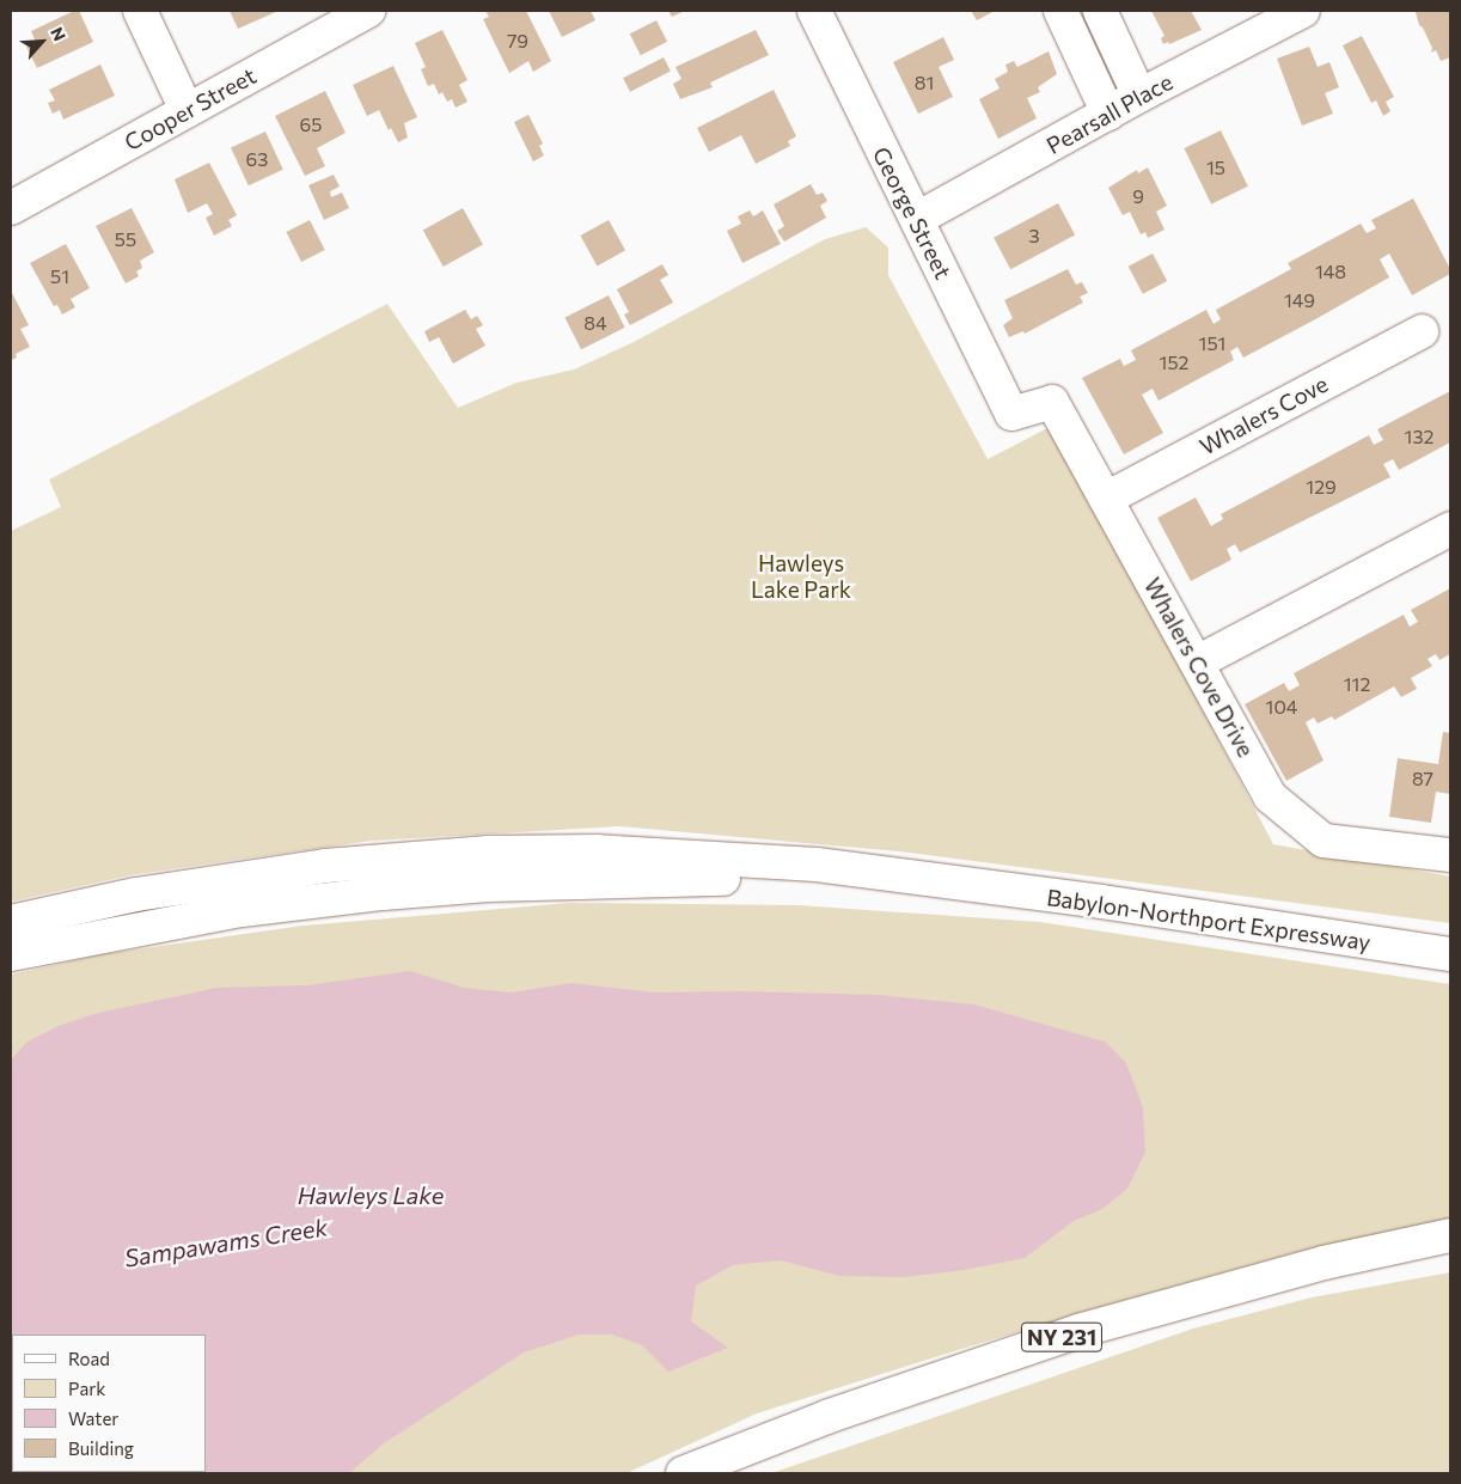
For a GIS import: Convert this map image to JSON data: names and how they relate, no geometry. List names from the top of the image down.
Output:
{
  "streets": {
    "main road": [
      "Cooper Street",
      "Pearsall Place",
      "George Street",
      "Whalers Cove",
      "Whalers Cove Drive",
      "Babylon-Northport Expressway",
      "NY 231"
    ]
  },
  "crossings": [
    ["Pearsall Place", "George Street"],
    ["George Street", "Whalers Cove Drive"],
    ["Whalers Cove", "Whalers Cove Drive"]
  ],
  "water": ["Hawleys Lake", "Sampawams Creek"],
  "parks": ["Hawleys Lake Park"],
  "house_numbers": [
    "79",
    "81",
    "65",
    "63",
    "15",
    "9",
    "3",
    "55",
    "148",
    "51",
    "149",
    "84",
    "151",
    "152",
    "132",
    "129",
    "112",
    "104",
    "87"
  ],
  "legend": [
    "Road",
    "Park",
    "Water",
    "Building"
  ],
  "north": "top right"
}
